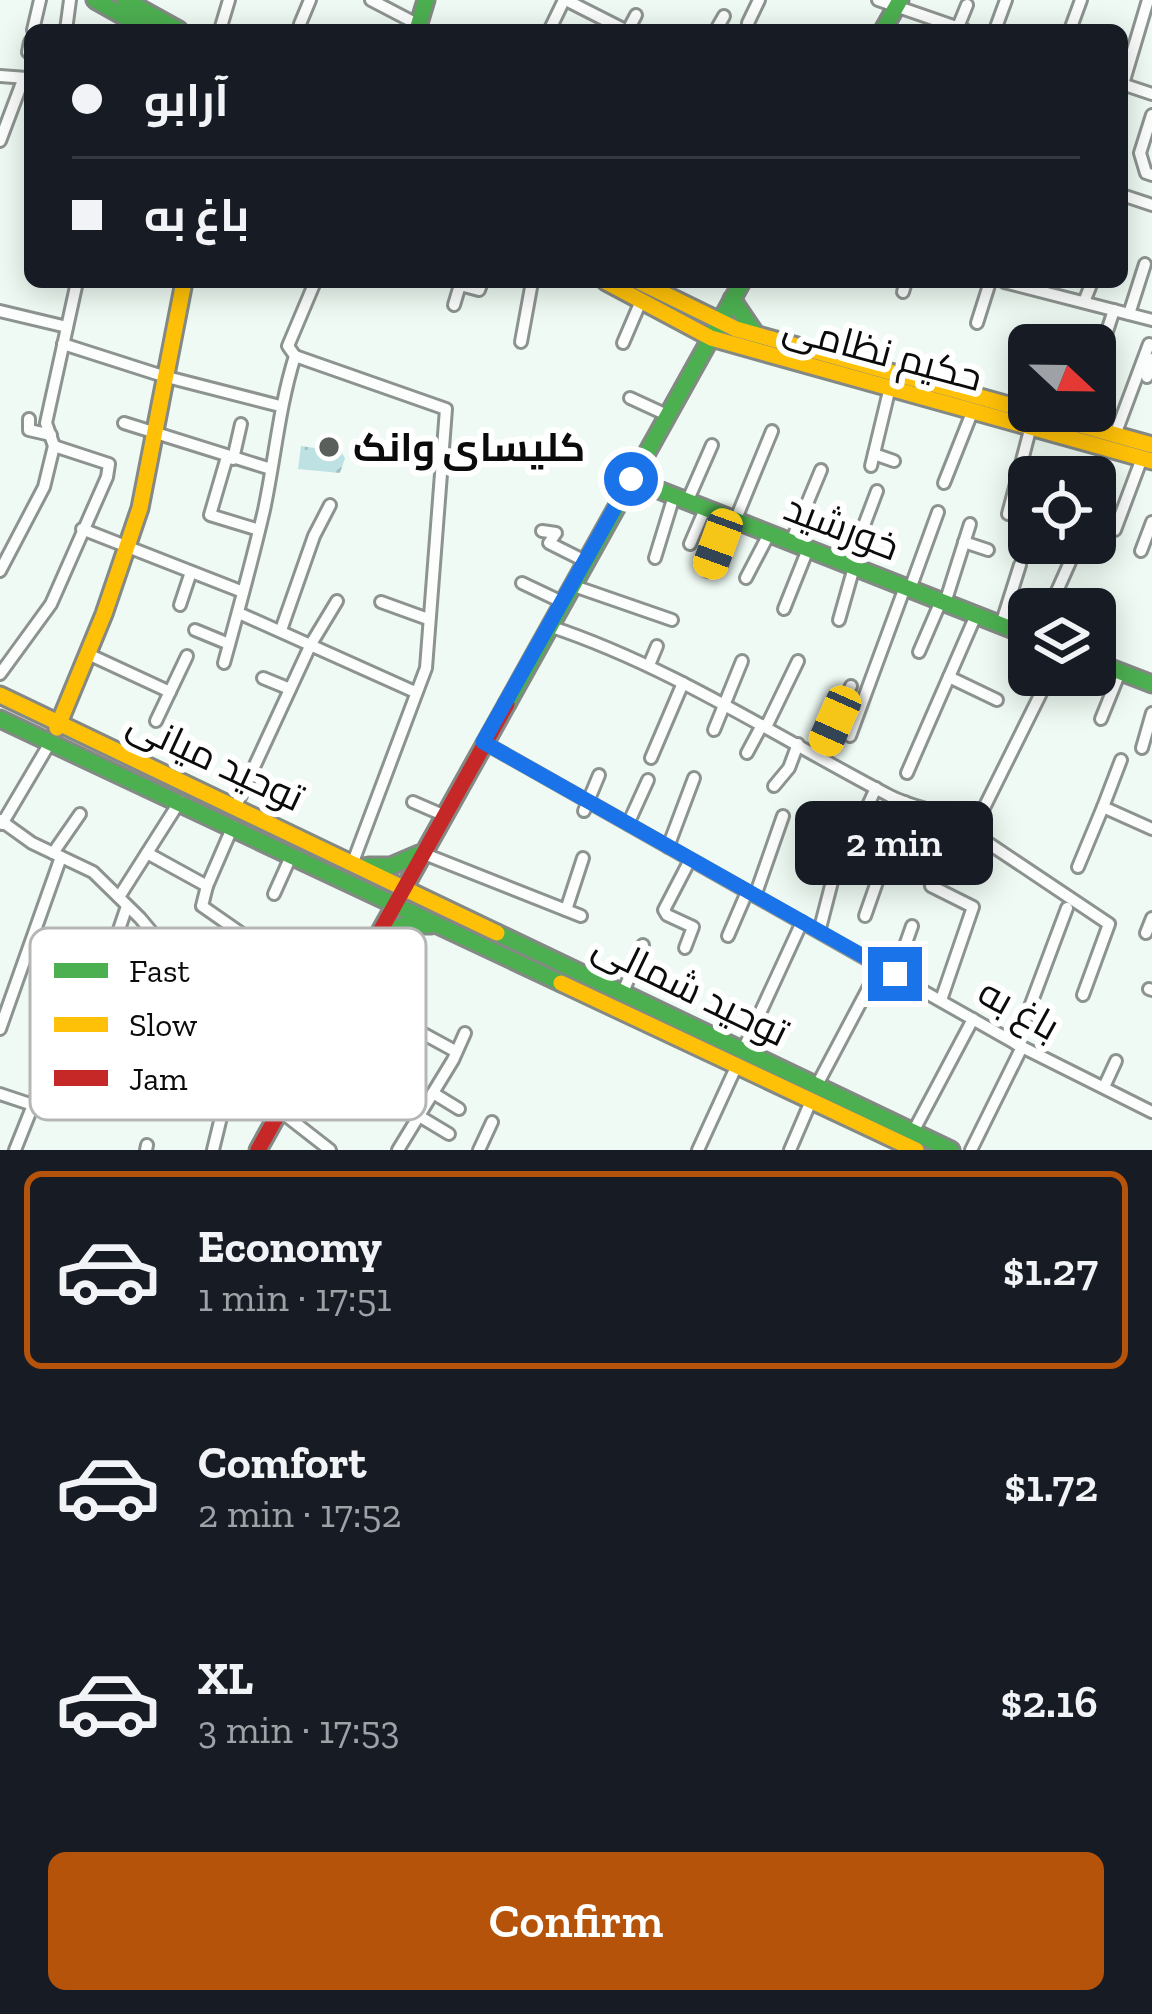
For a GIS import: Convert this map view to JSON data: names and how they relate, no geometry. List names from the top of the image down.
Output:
{
  "streets": {
    "main road": [
      "حکیم نظامی",
      "خورشید",
      "توحید میانی",
      "توحید شمالی"
    ],
    "street": ["باغ به"]
  },
  "crossings": [
    ["توحید میانی", "توحید شمالی"]
  ],
  "places": ["کلیسای وانک"],
  "legend": ["Fast", "Slow", "Jam"],
  "north": "right",
  "page": {
    "banner": ["آرابو", "باغ به"],
    "bubble": "2 min",
    "list": [
      {
        "name": "Economy",
        "note": "1 min · 17:51",
        "value": "$1.27"
      },
      {
        "name": "Comfort",
        "note": "2 min · 17:52",
        "value": "$1.72"
      },
      {
        "name": "XL",
        "note": "3 min · 17:53",
        "value": "$2.16"
      }
    ],
    "buttons": "Confirm"
  }
}
